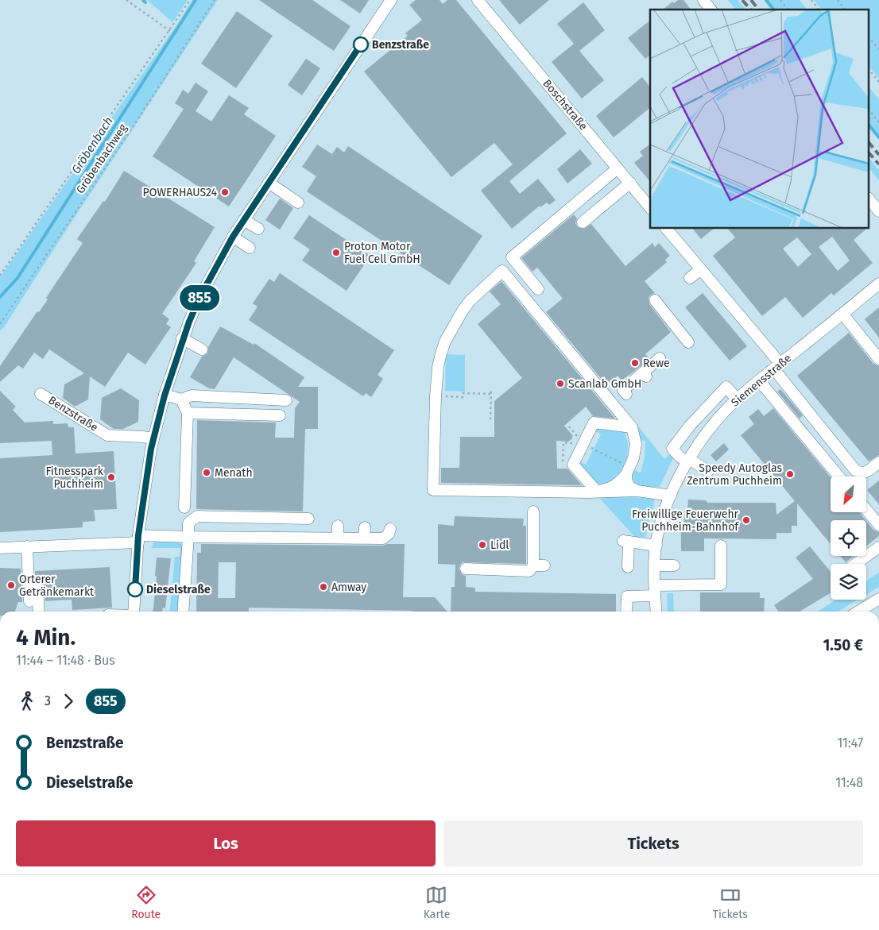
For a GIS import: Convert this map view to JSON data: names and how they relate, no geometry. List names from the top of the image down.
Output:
{
  "streets": {
    "street": ["Boschstraße", "Siemensstraße", "Benzstraße"],
    "path": ["Gröbenbachweg"]
  },
  "water": ["Gröbenbach"],
  "places": [
    "Benzstraße",
    "POWERHAUS24",
    "Proton Motor Fuel Cell GmbH",
    "Rewe",
    "Scanlab GmbH",
    "Menath",
    "Speedy Autoglas Zentrum Puchheim",
    "Fitnesspark Puchheim",
    "Freiwillige Feuerwehr Puchheim-Bahnhof",
    "Lidl",
    "Orterer Getränkemarkt",
    "Amway",
    "Dieselstraße"
  ],
  "lines": ["bus line 855"],
  "north": "bottom left",
  "page": {
    "on_map": "855",
    "heading": ["4 Min.", "11:44 – 11:48 · Bus", "1.50 €"],
    "legs": ["3", "855"],
    "list": [
      {
        "name": "Benzstraße",
        "value": "11:47"
      },
      {
        "name": "Dieselstraße",
        "value": "11:48"
      }
    ],
    "buttons": ["Los", "Tickets"],
    "tabs": ["Route", "Karte", "Tickets"]
  }
}
